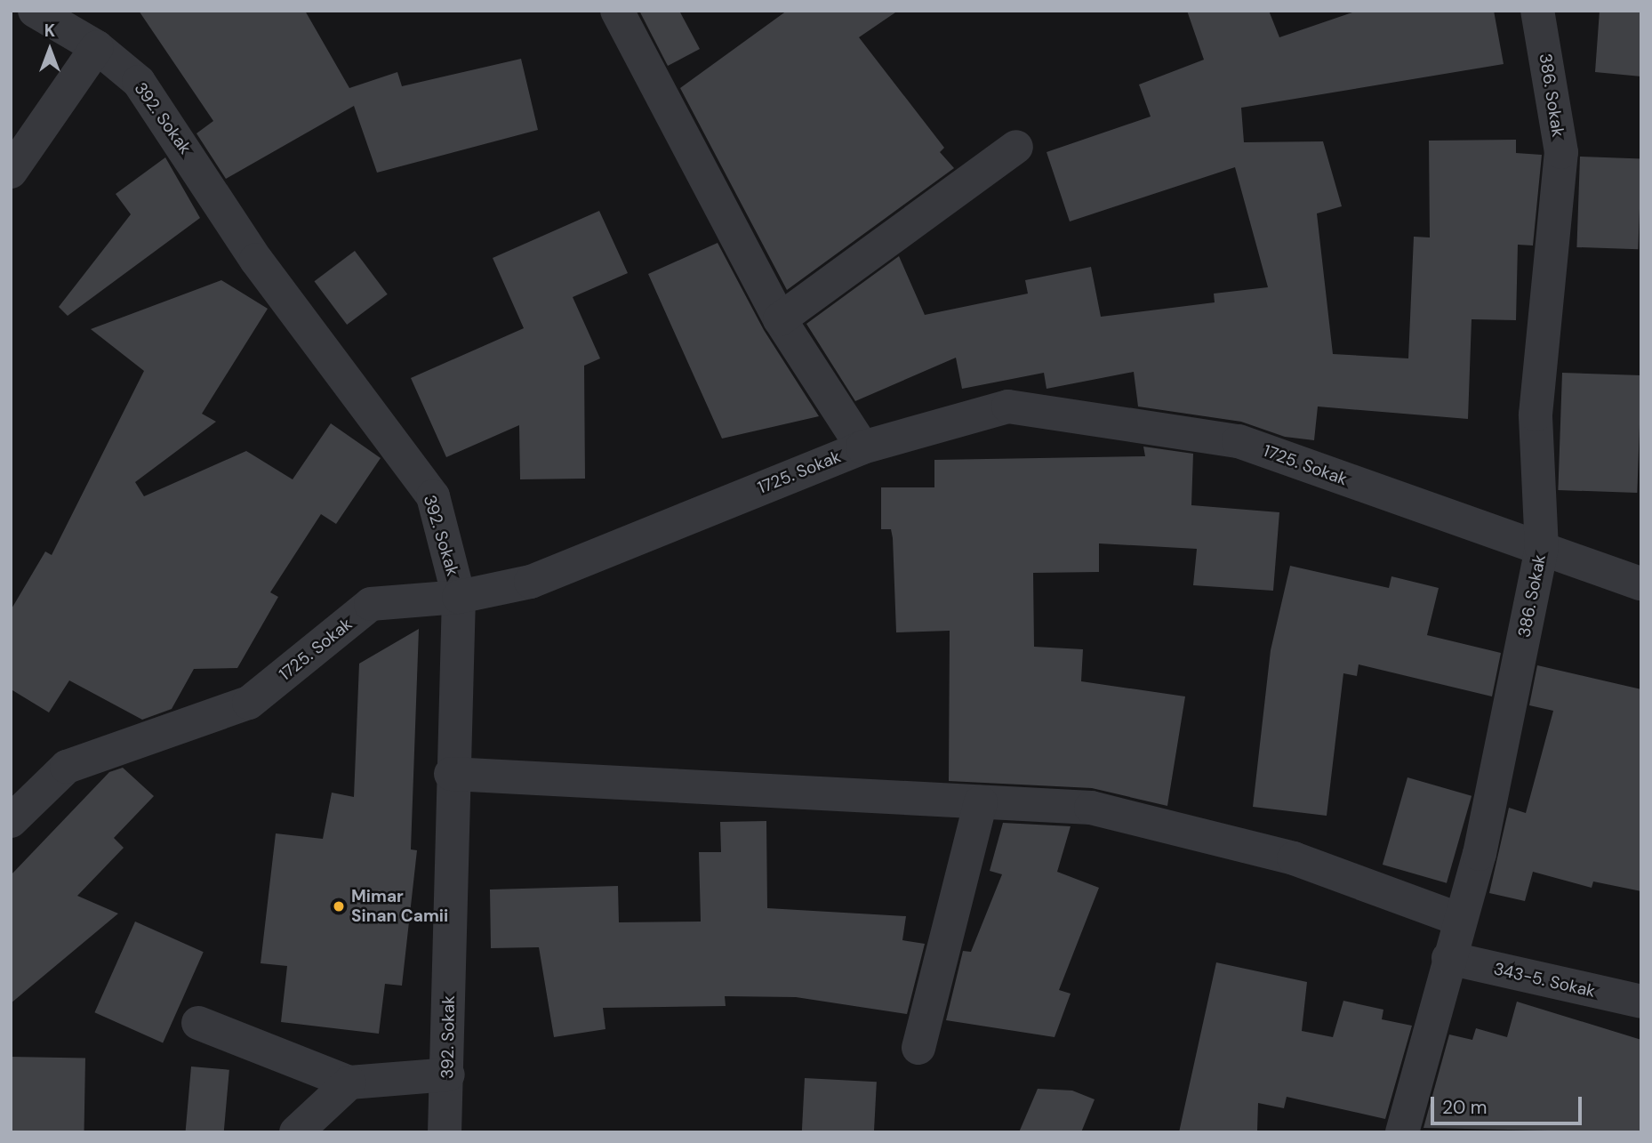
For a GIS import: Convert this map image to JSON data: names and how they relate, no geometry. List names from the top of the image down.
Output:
{
  "streets": {
    "street": [
      "386. Sokak",
      "392. Sokak",
      "1725. Sokak",
      "343-5. Sokak"
    ]
  },
  "crossings": [
    ["386. Sokak", "1725. Sokak"],
    ["386. Sokak", "343-5. Sokak"],
    ["392. Sokak", "1725. Sokak"]
  ],
  "places": ["Mimar Sinan Camii"],
  "scale_bar": "20 m",
  "north": "top"
}
